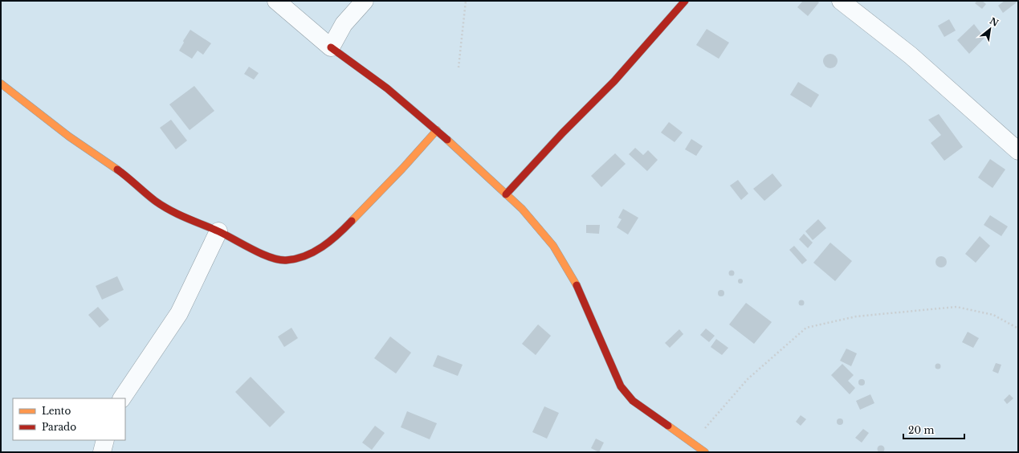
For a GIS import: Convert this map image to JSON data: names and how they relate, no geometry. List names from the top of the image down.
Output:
{
  "legend": ["Lento", "Parado"],
  "scale_bar": "20 m",
  "north": "top right"
}
